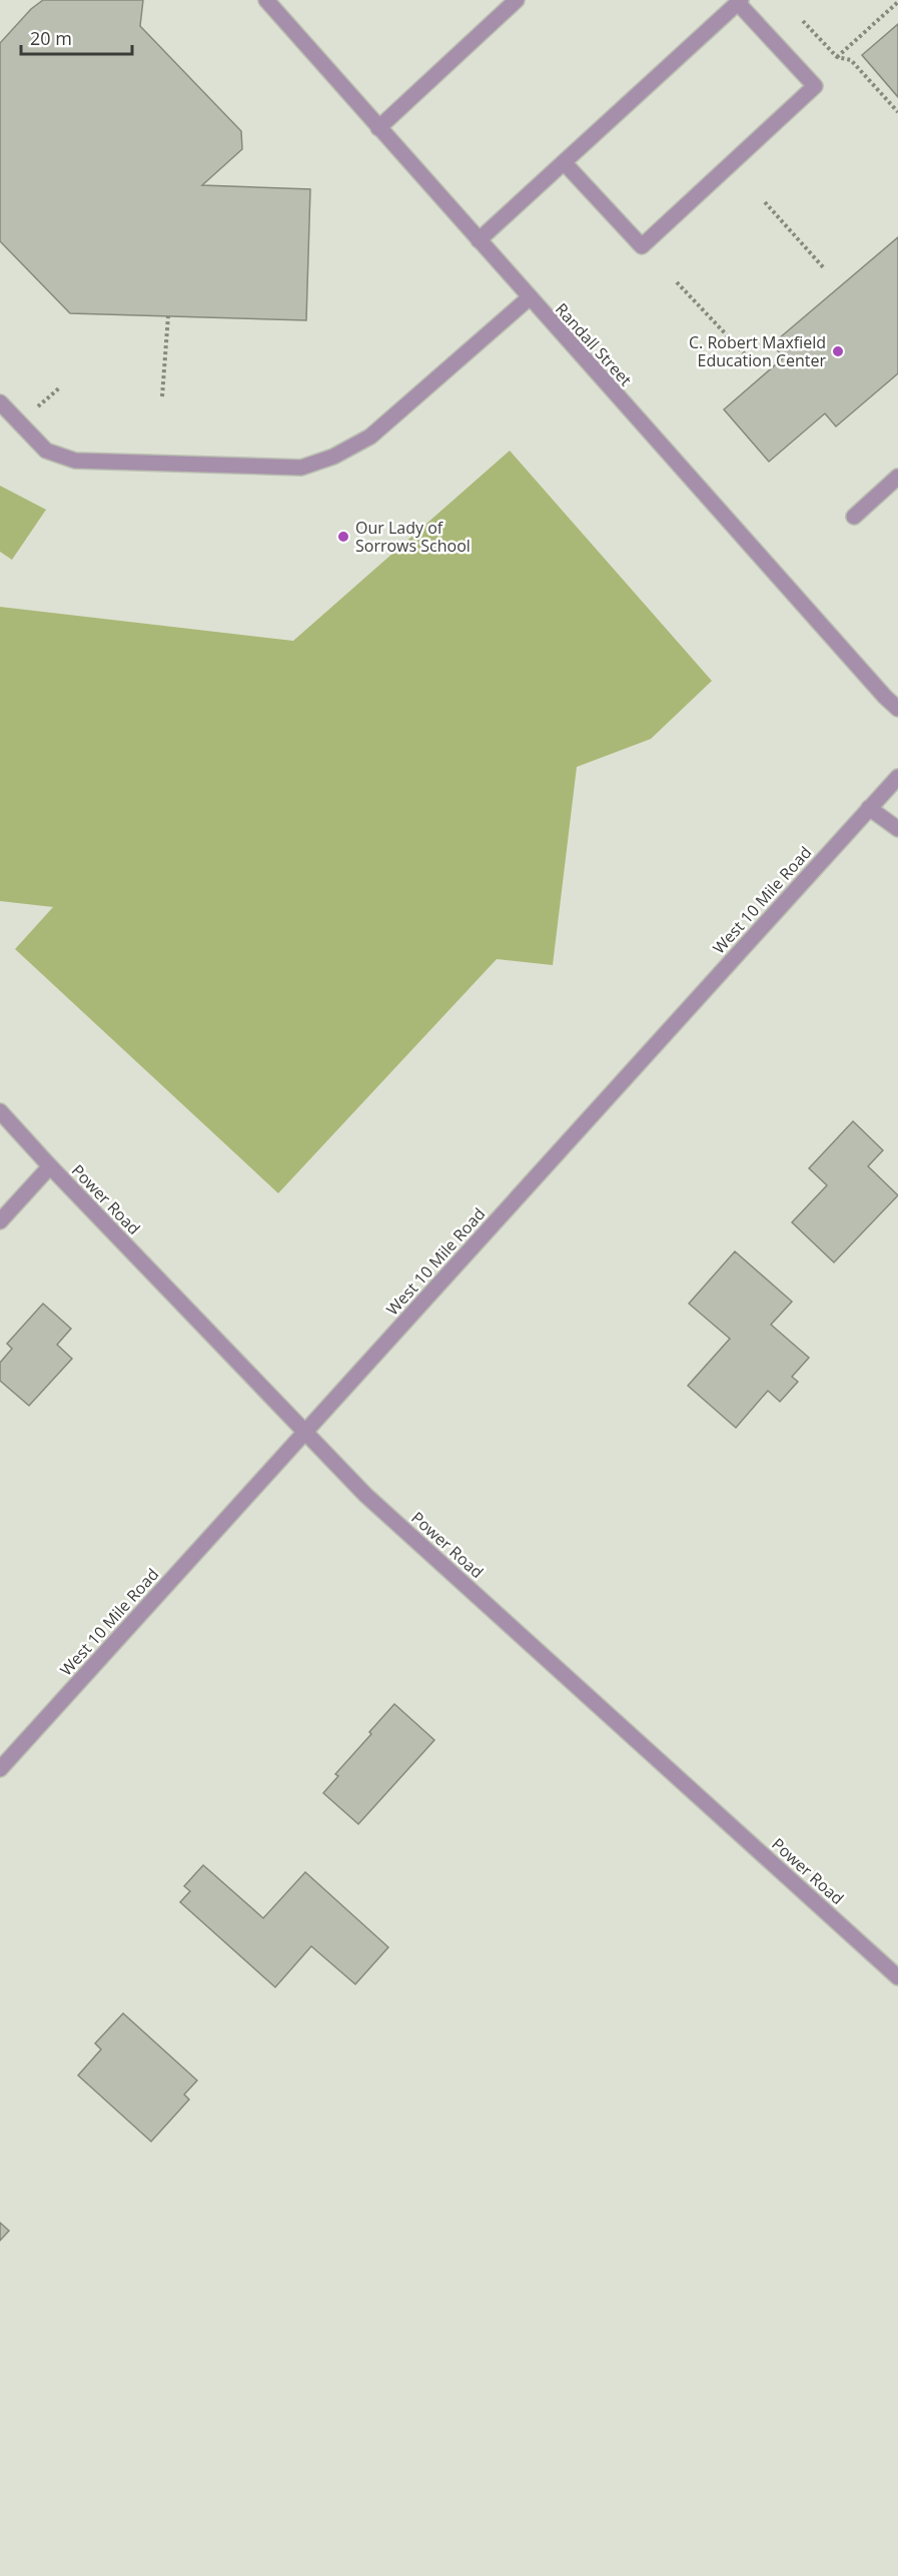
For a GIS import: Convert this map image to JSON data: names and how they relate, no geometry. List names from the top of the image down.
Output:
{
  "streets": {
    "street": ["Randall Street", "West 10 Mile Road", "Power Road"]
  },
  "crossings": [
    ["West 10 Mile Road", "Power Road"]
  ],
  "places": ["C. Robert Maxfield Education Center", "Our Lady of Sorrows School"],
  "scale_bar": "20 m"
}
